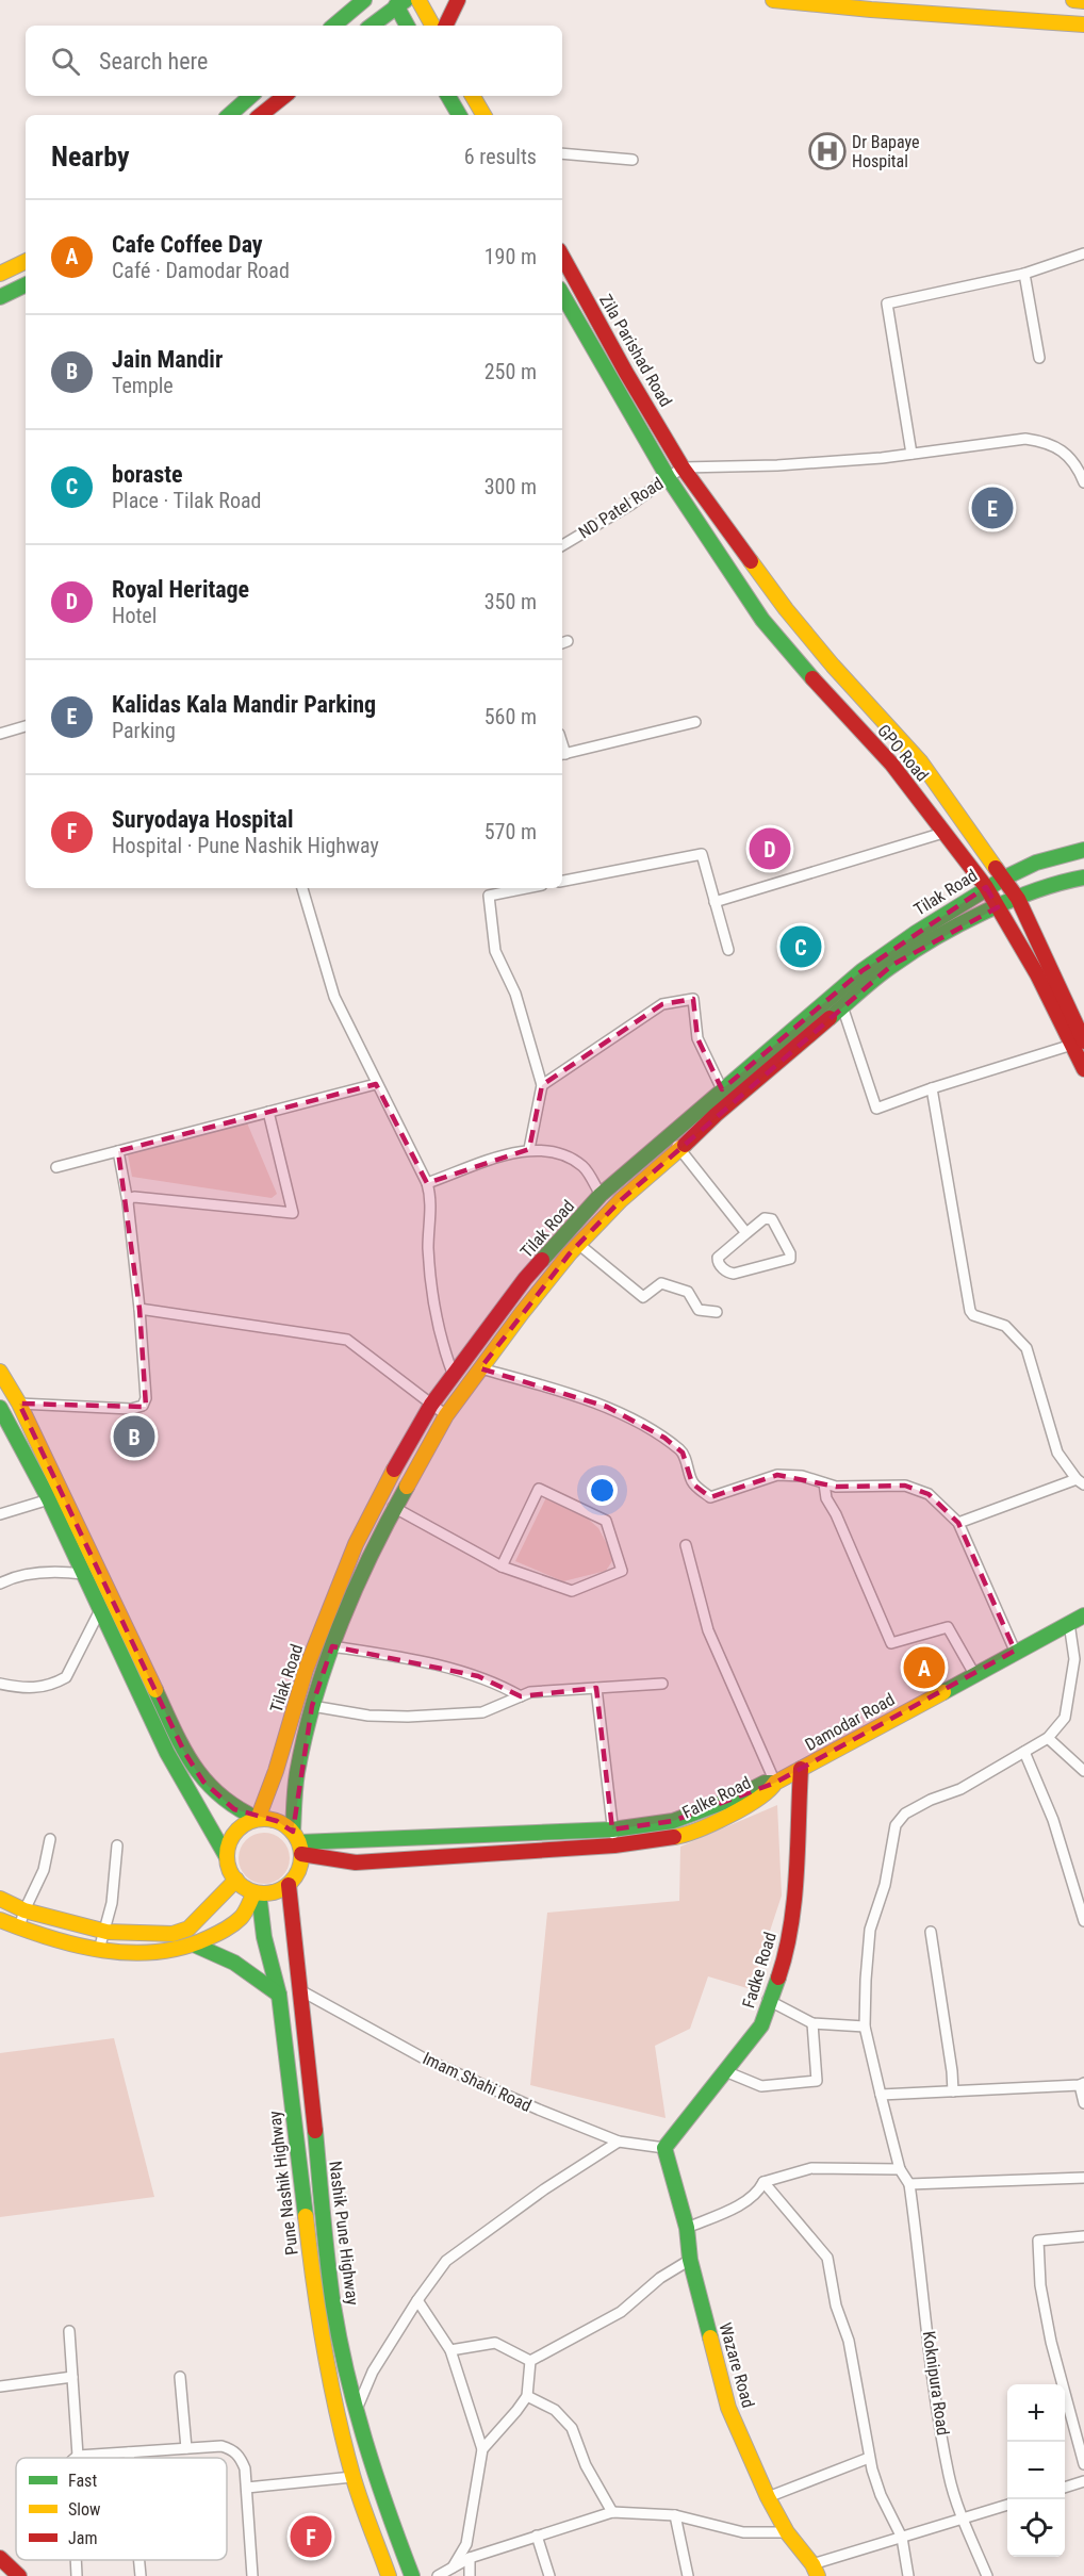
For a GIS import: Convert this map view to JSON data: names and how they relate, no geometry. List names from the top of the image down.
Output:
{
  "streets": {
    "main road": [
      "Zila Parishad Road",
      "GPO Road",
      "Tilak Road",
      "Damodar Road",
      "Falke Road",
      "Fadke Road",
      "Pune Nashik Highway",
      "Nashik Pune Highway",
      "Wazare Road"
    ],
    "street": ["ND Patel Road", "Imam Shahi Road", "Koknipura Road"]
  },
  "crossings": [
    ["Zila Parishad Road", "ND Patel Road"],
    ["Zila Parishad Road", "GPO Road"],
    ["ND Patel Road", "GPO Road"],
    ["GPO Road", "Tilak Road"],
    ["Tilak Road", "Falke Road"],
    ["Tilak Road", "Pune Nashik Highway"],
    ["Tilak Road", "Nashik Pune Highway"],
    ["Damodar Road", "Falke Road"],
    ["Damodar Road", "Fadke Road"],
    ["Falke Road", "Pune Nashik Highway"],
    ["Falke Road", "Nashik Pune Highway"],
    ["Fadke Road", "Imam Shahi Road"],
    ["Fadke Road", "Wazare Road"],
    ["Imam Shahi Road", "Nashik Pune Highway"],
    ["Imam Shahi Road", "Wazare Road"],
    ["Pune Nashik Highway", "Nashik Pune Highway"]
  ],
  "places": {
    "hospital": ["Dr Bapaye Hospital"]
  },
  "legend": ["Fast", "Slow", "Jam"],
  "page": {
    "search": "Search here",
    "heading": ["Nearby", "6 results"],
    "list": [
      {
        "mark": "A",
        "name": "Cafe Coffee Day",
        "note": "Café · Damodar Road",
        "value": "190 m"
      },
      {
        "mark": "B",
        "name": "Jain Mandir",
        "note": "Temple",
        "value": "250 m"
      },
      {
        "mark": "C",
        "name": "boraste",
        "note": "Place · Tilak Road",
        "value": "300 m"
      },
      {
        "mark": "D",
        "name": "Royal Heritage",
        "note": "Hotel",
        "value": "350 m"
      },
      {
        "mark": "E",
        "name": "Kalidas Kala Mandir Parking",
        "note": "Parking",
        "value": "560 m"
      },
      {
        "mark": "F",
        "name": "Suryodaya Hospital",
        "note": "Hospital · Pune Nashik Highway",
        "value": "570 m"
      }
    ],
    "pins": [
      "E",
      "D",
      "C",
      "B",
      "A",
      "F"
    ],
    "map_buttons": ["+", "−"]
  }
}
